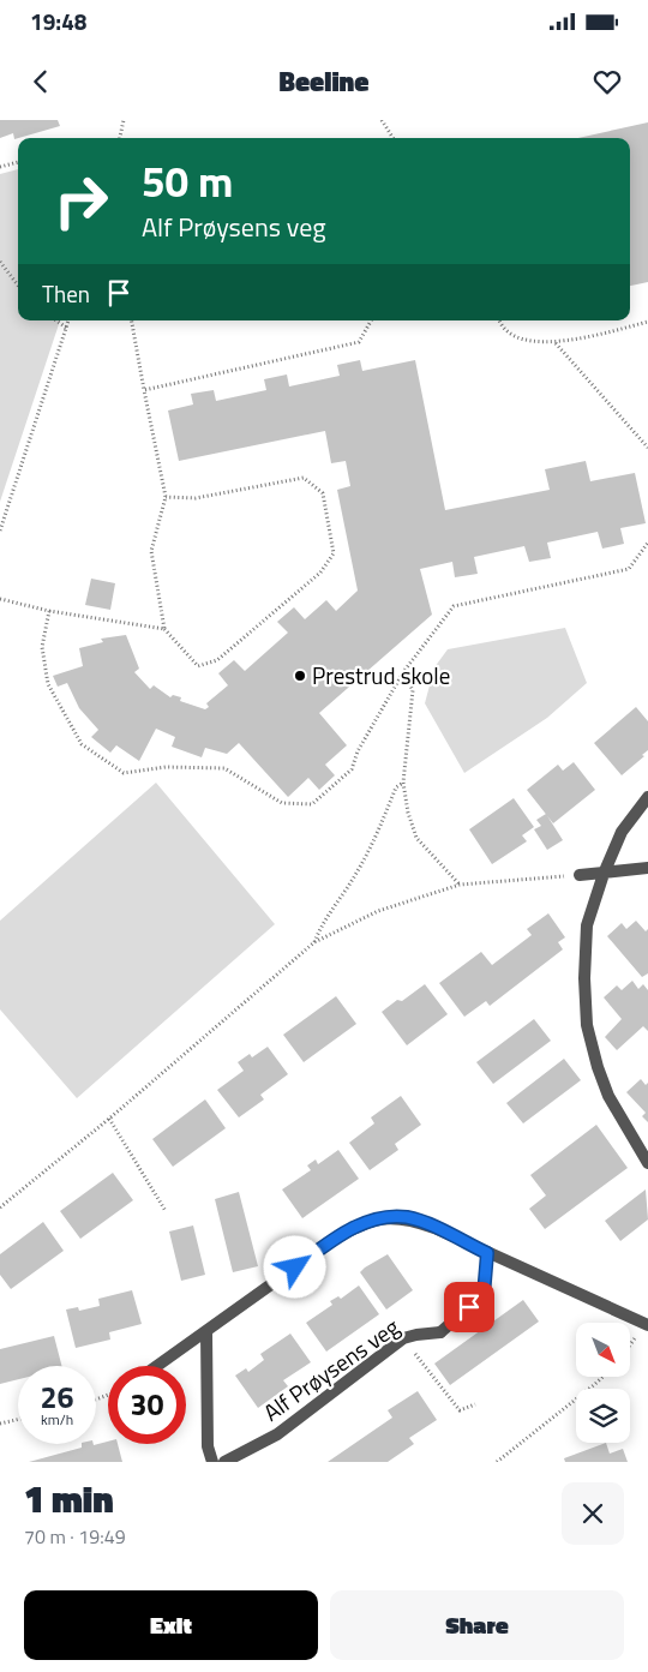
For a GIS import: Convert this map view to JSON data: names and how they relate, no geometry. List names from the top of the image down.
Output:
{
  "streets": {
    "street": ["Alf Prøysens veg"]
  },
  "places": ["Prestrud skole"],
  "north": "bottom right",
  "page": {
    "status": "19:48",
    "header": "Beeline",
    "turn": ["50 m", "Alf Prøysens veg"],
    "then": "Then",
    "speed": "26 km/h",
    "limit": "30",
    "heading": ["1 min", "70 m · 19:49"],
    "buttons": ["Exit", "Share"]
  }
}
